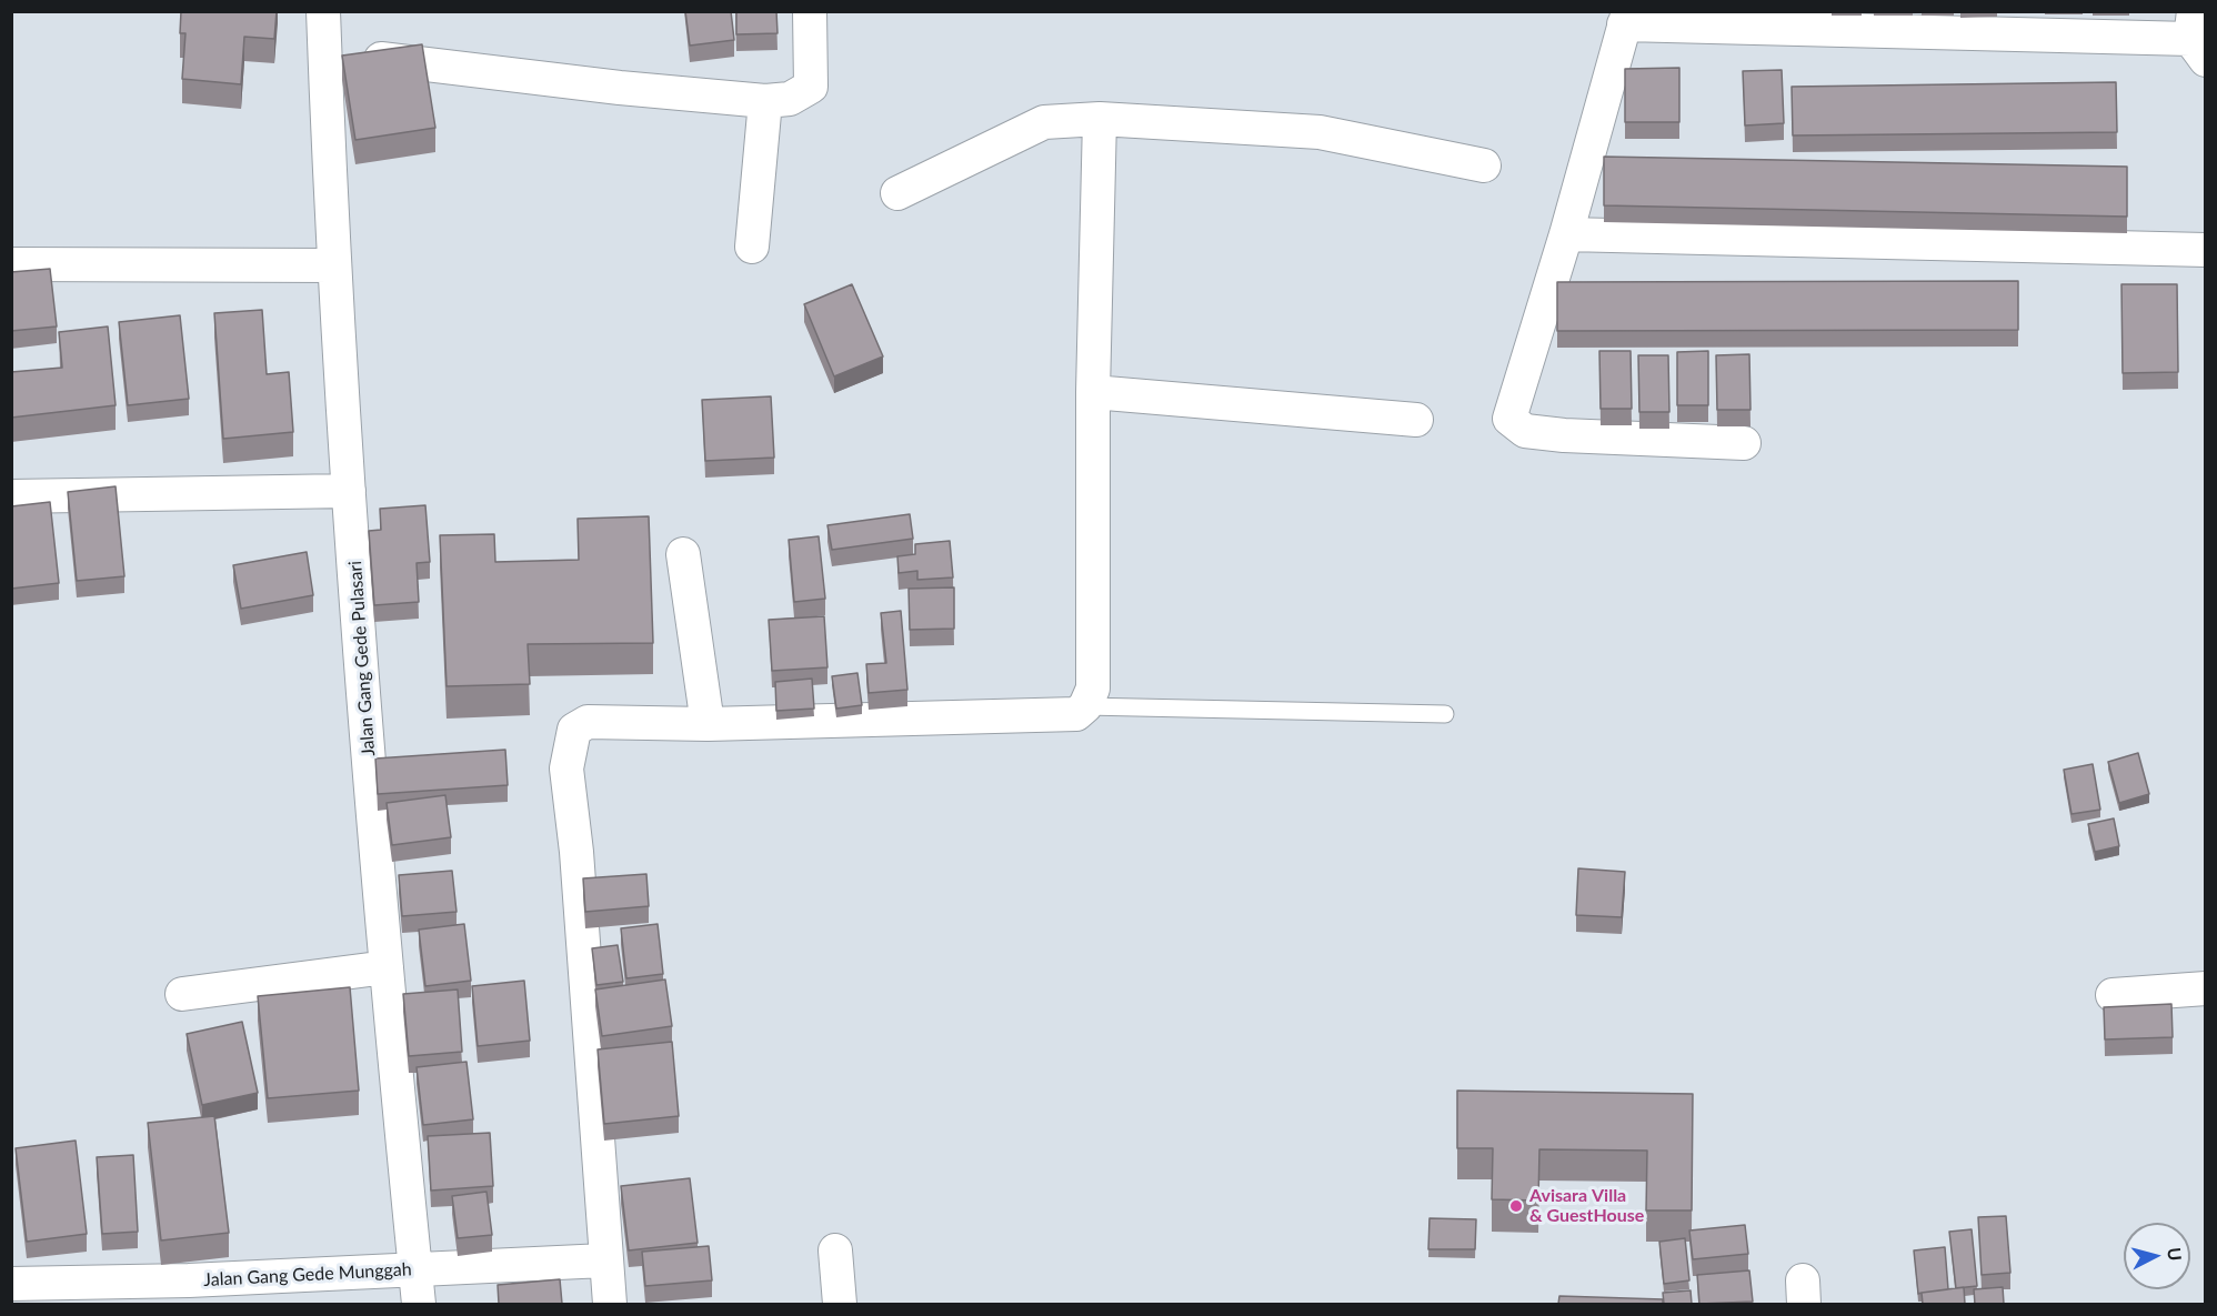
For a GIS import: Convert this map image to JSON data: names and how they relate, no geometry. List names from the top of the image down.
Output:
{
  "streets": {
    "street": ["Jalan Gang Gede Pulasari", "Jalan Gang Gede Munggah"]
  },
  "crossings": [
    ["Jalan Gang Gede Pulasari", "Jalan Gang Gede Munggah"]
  ],
  "places": ["Avisara Villa & GuestHouse"],
  "north": "right"
}
